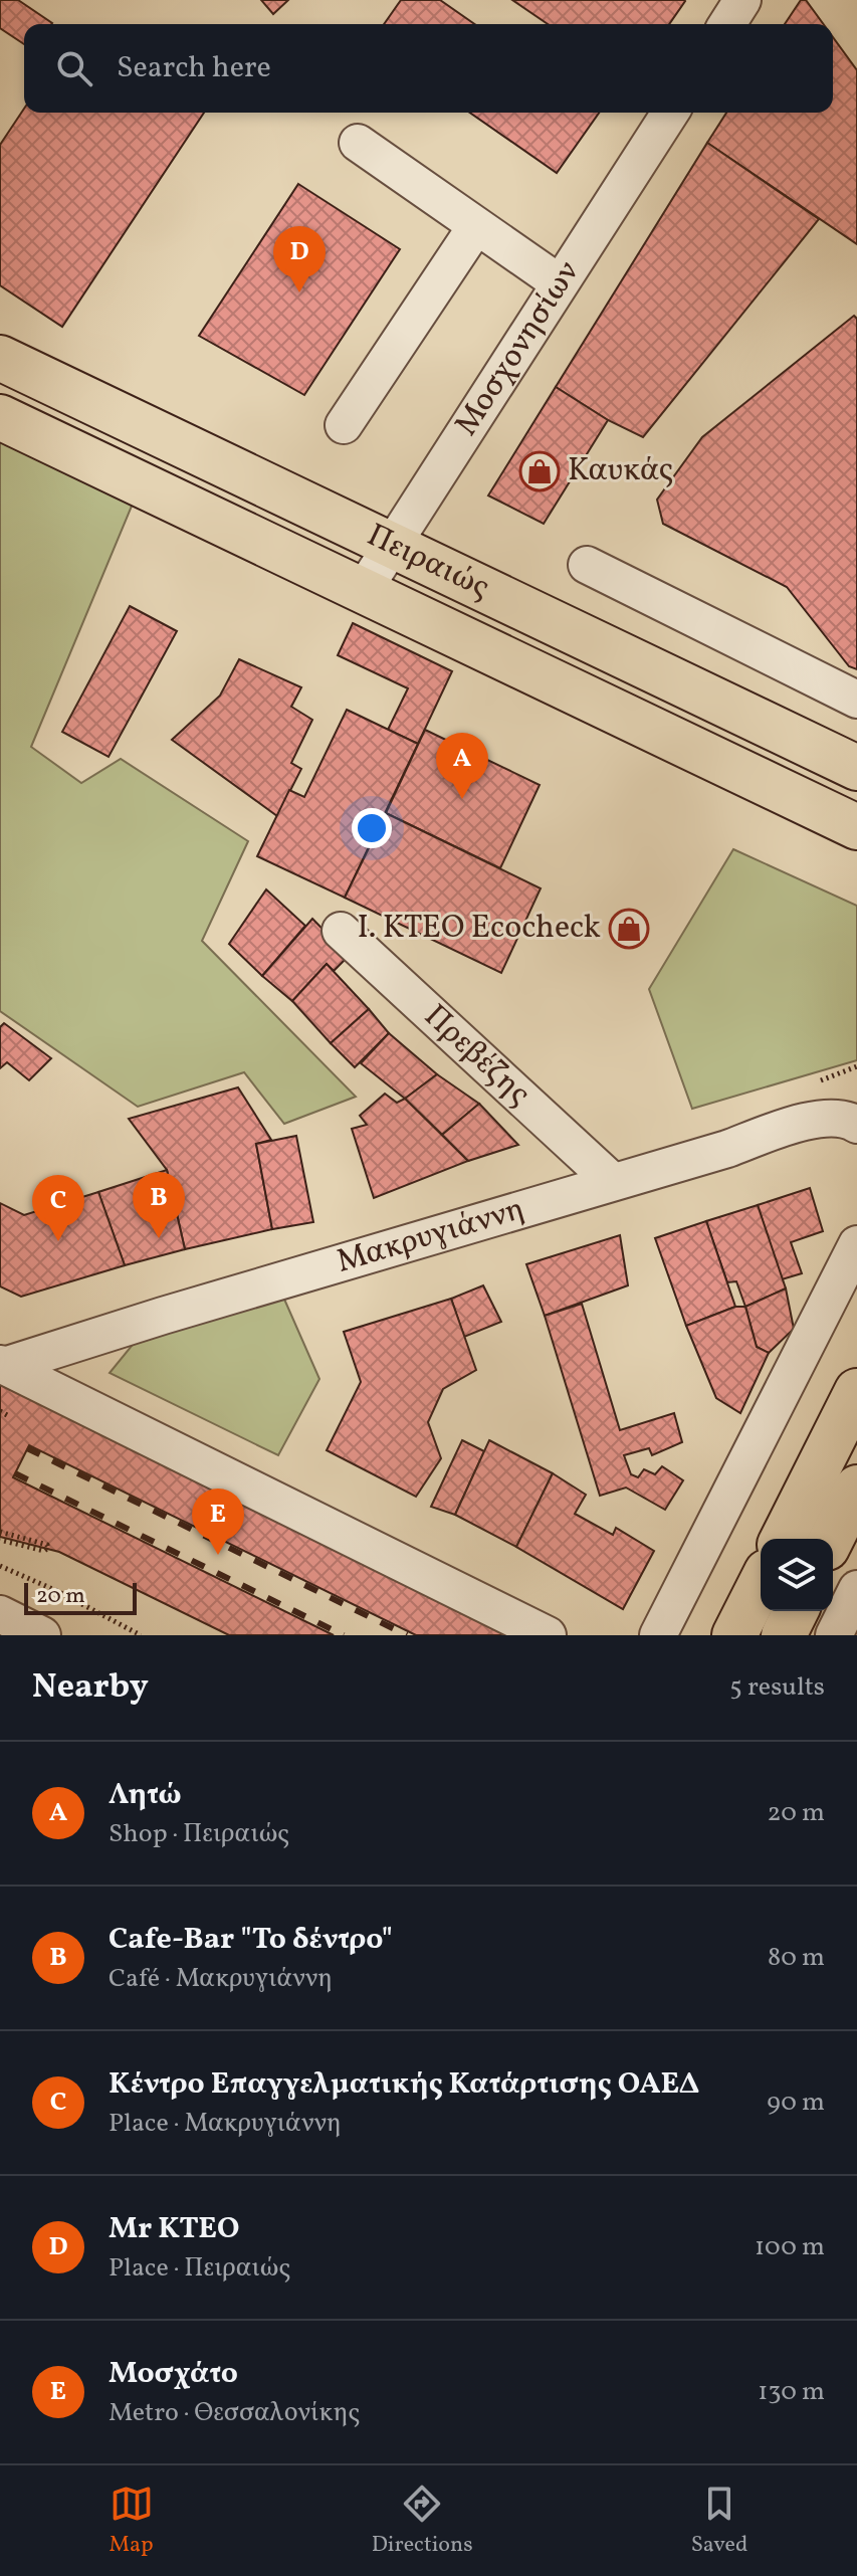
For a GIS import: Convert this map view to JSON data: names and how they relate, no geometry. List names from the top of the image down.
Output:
{
  "streets": {
    "main road": ["Πειραιώς"],
    "street": ["Μοσχονησίων", "Πρεβέζης", "Μακρυγιάννη"]
  },
  "crossings": [
    ["Μοσχονησίων", "Πειραιώς"],
    ["Πρεβέζης", "Μακρυγιάννη"]
  ],
  "places": {
    "shop": ["Καυκάς", "Ι. ΚΤΕΟ Ecocheck"]
  },
  "scale_bar": "20 m",
  "page": {
    "search": "Search here",
    "pins": [
      "D",
      "A",
      "B",
      "C",
      "E"
    ],
    "scale": "20 m",
    "heading": ["Nearby", "5 results"],
    "list": [
      {
        "mark": "A",
        "name": "Λητώ",
        "note": "Shop · Πειραιώς",
        "value": "20 m"
      },
      {
        "mark": "B",
        "name": "Cafe-Bar \"Το δέντρο\"",
        "note": "Café · Μακρυγιάννη",
        "value": "80 m"
      },
      {
        "mark": "C",
        "name": "Κέντρο Επαγγελματικής Κατάρτισης ΟΑΕΔ",
        "note": "Place · Μακρυγιάννη",
        "value": "90 m"
      },
      {
        "mark": "D",
        "name": "Mr KTEO",
        "note": "Place · Πειραιώς",
        "value": "100 m"
      },
      {
        "mark": "E",
        "name": "Μοσχάτο",
        "note": "Metro · Θεσσαλονίκης",
        "value": "130 m"
      }
    ],
    "nav": ["Map", "Directions", "Saved"]
  }
}
